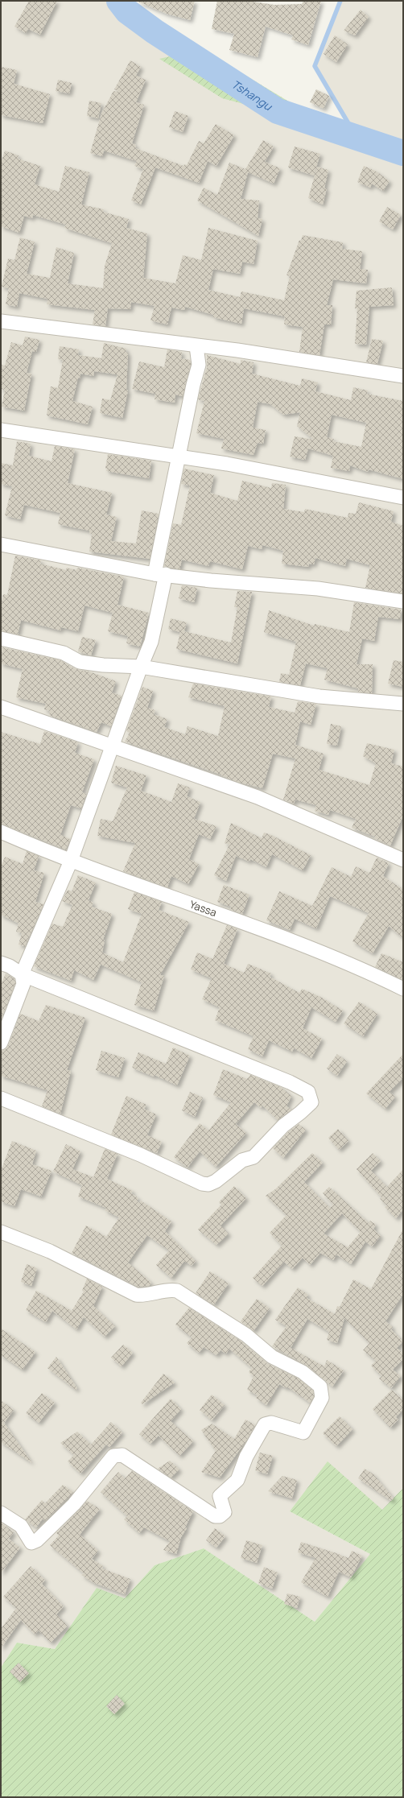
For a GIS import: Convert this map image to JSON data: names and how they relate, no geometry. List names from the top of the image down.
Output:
{
  "streets": {
    "street": ["Yassa"]
  },
  "water": ["Tshangu"]
}
